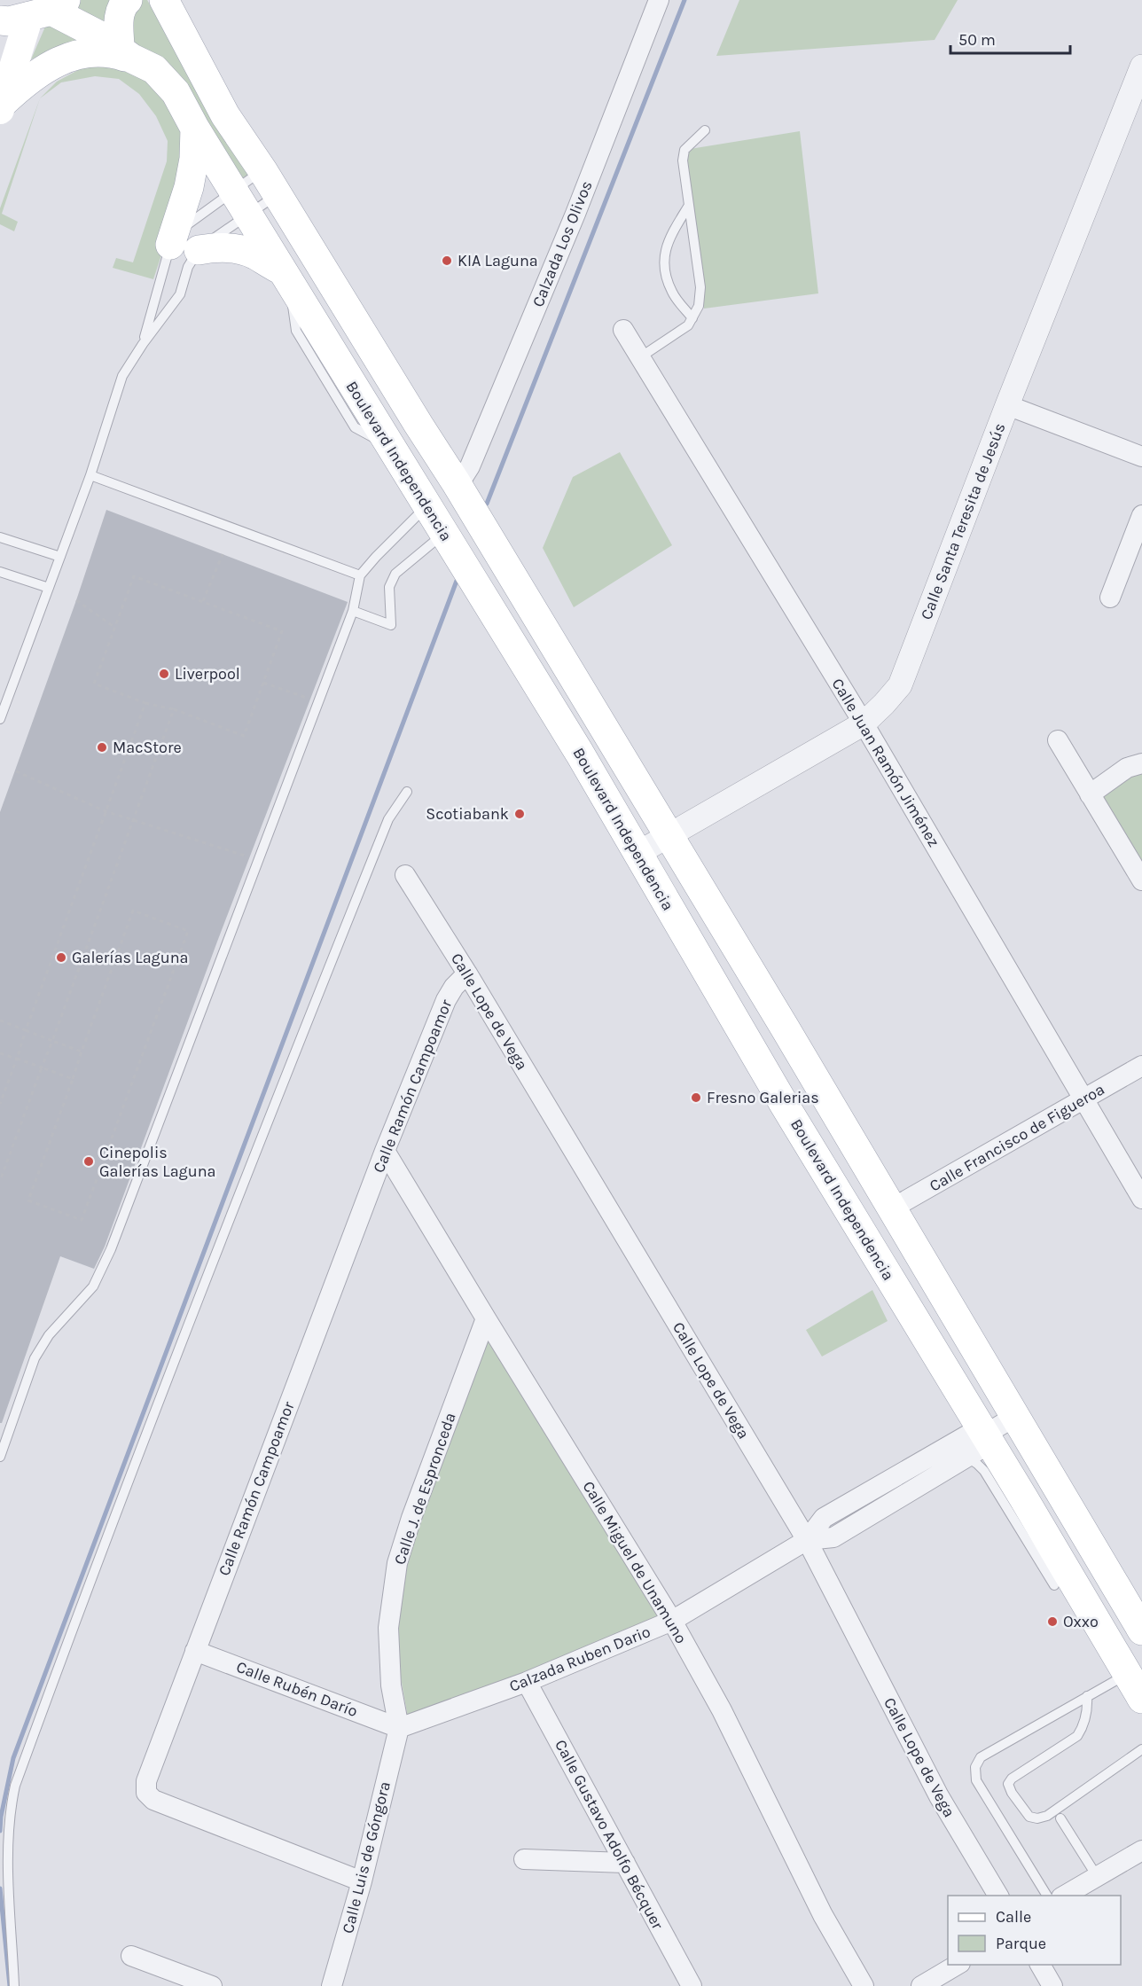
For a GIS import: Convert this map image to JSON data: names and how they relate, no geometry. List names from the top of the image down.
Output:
{
  "streets": {
    "main road": ["Boulevard Independencia"],
    "street": [
      "Calzada Los Olivos",
      "Calle Santa Teresita de Jesús",
      "Calle Juan Ramón Jiménez",
      "Calle Lope de Vega",
      "Calle Ramón Campoamor",
      "Calle Francisco de Figueroa",
      "Calle J. de Espronceda",
      "Calle Miguel de Unamuno",
      "Calzada Ruben Dario",
      "Calle Rubén Darío",
      "Calle Gustavo Adolfo Bécquer",
      "Calle Luis de Góngora"
    ]
  },
  "crossings": [
    ["Boulevard Independencia", "Calle Santa Teresita de Jesús"],
    ["Boulevard Independencia", "Calzada Ruben Dario"],
    ["Calle Santa Teresita de Jesús", "Calle Juan Ramón Jiménez"],
    ["Calle Juan Ramón Jiménez", "Calle Francisco de Figueroa"],
    ["Calle Lope de Vega", "Calle Ramón Campoamor"],
    ["Calle Lope de Vega", "Calzada Ruben Dario"],
    ["Calle Ramón Campoamor", "Calle Miguel de Unamuno"],
    ["Calle Ramón Campoamor", "Calle Rubén Darío"],
    ["Calle Ramón Campoamor", "Calle Luis de Góngora"],
    ["Calle J. de Espronceda", "Calle Miguel de Unamuno"],
    ["Calle J. de Espronceda", "Calzada Ruben Dario"],
    ["Calle J. de Espronceda", "Calle Rubén Darío"],
    ["Calle J. de Espronceda", "Calle Luis de Góngora"],
    ["Calle Miguel de Unamuno", "Calzada Ruben Dario"],
    ["Calzada Ruben Dario", "Calle Rubén Darío"],
    ["Calzada Ruben Dario", "Calle Gustavo Adolfo Bécquer"],
    ["Calzada Ruben Dario", "Calle Luis de Góngora"],
    ["Calle Rubén Darío", "Calle Luis de Góngora"]
  ],
  "places": [
    "KIA Laguna",
    "Liverpool",
    "MacStore",
    "Scotiabank",
    "Galerías Laguna",
    "Fresno Galerias",
    "Cinepolis Galerías Laguna",
    "Oxxo"
  ],
  "legend": ["Calle", "Parque"],
  "scale_bar": "50 m"
}
